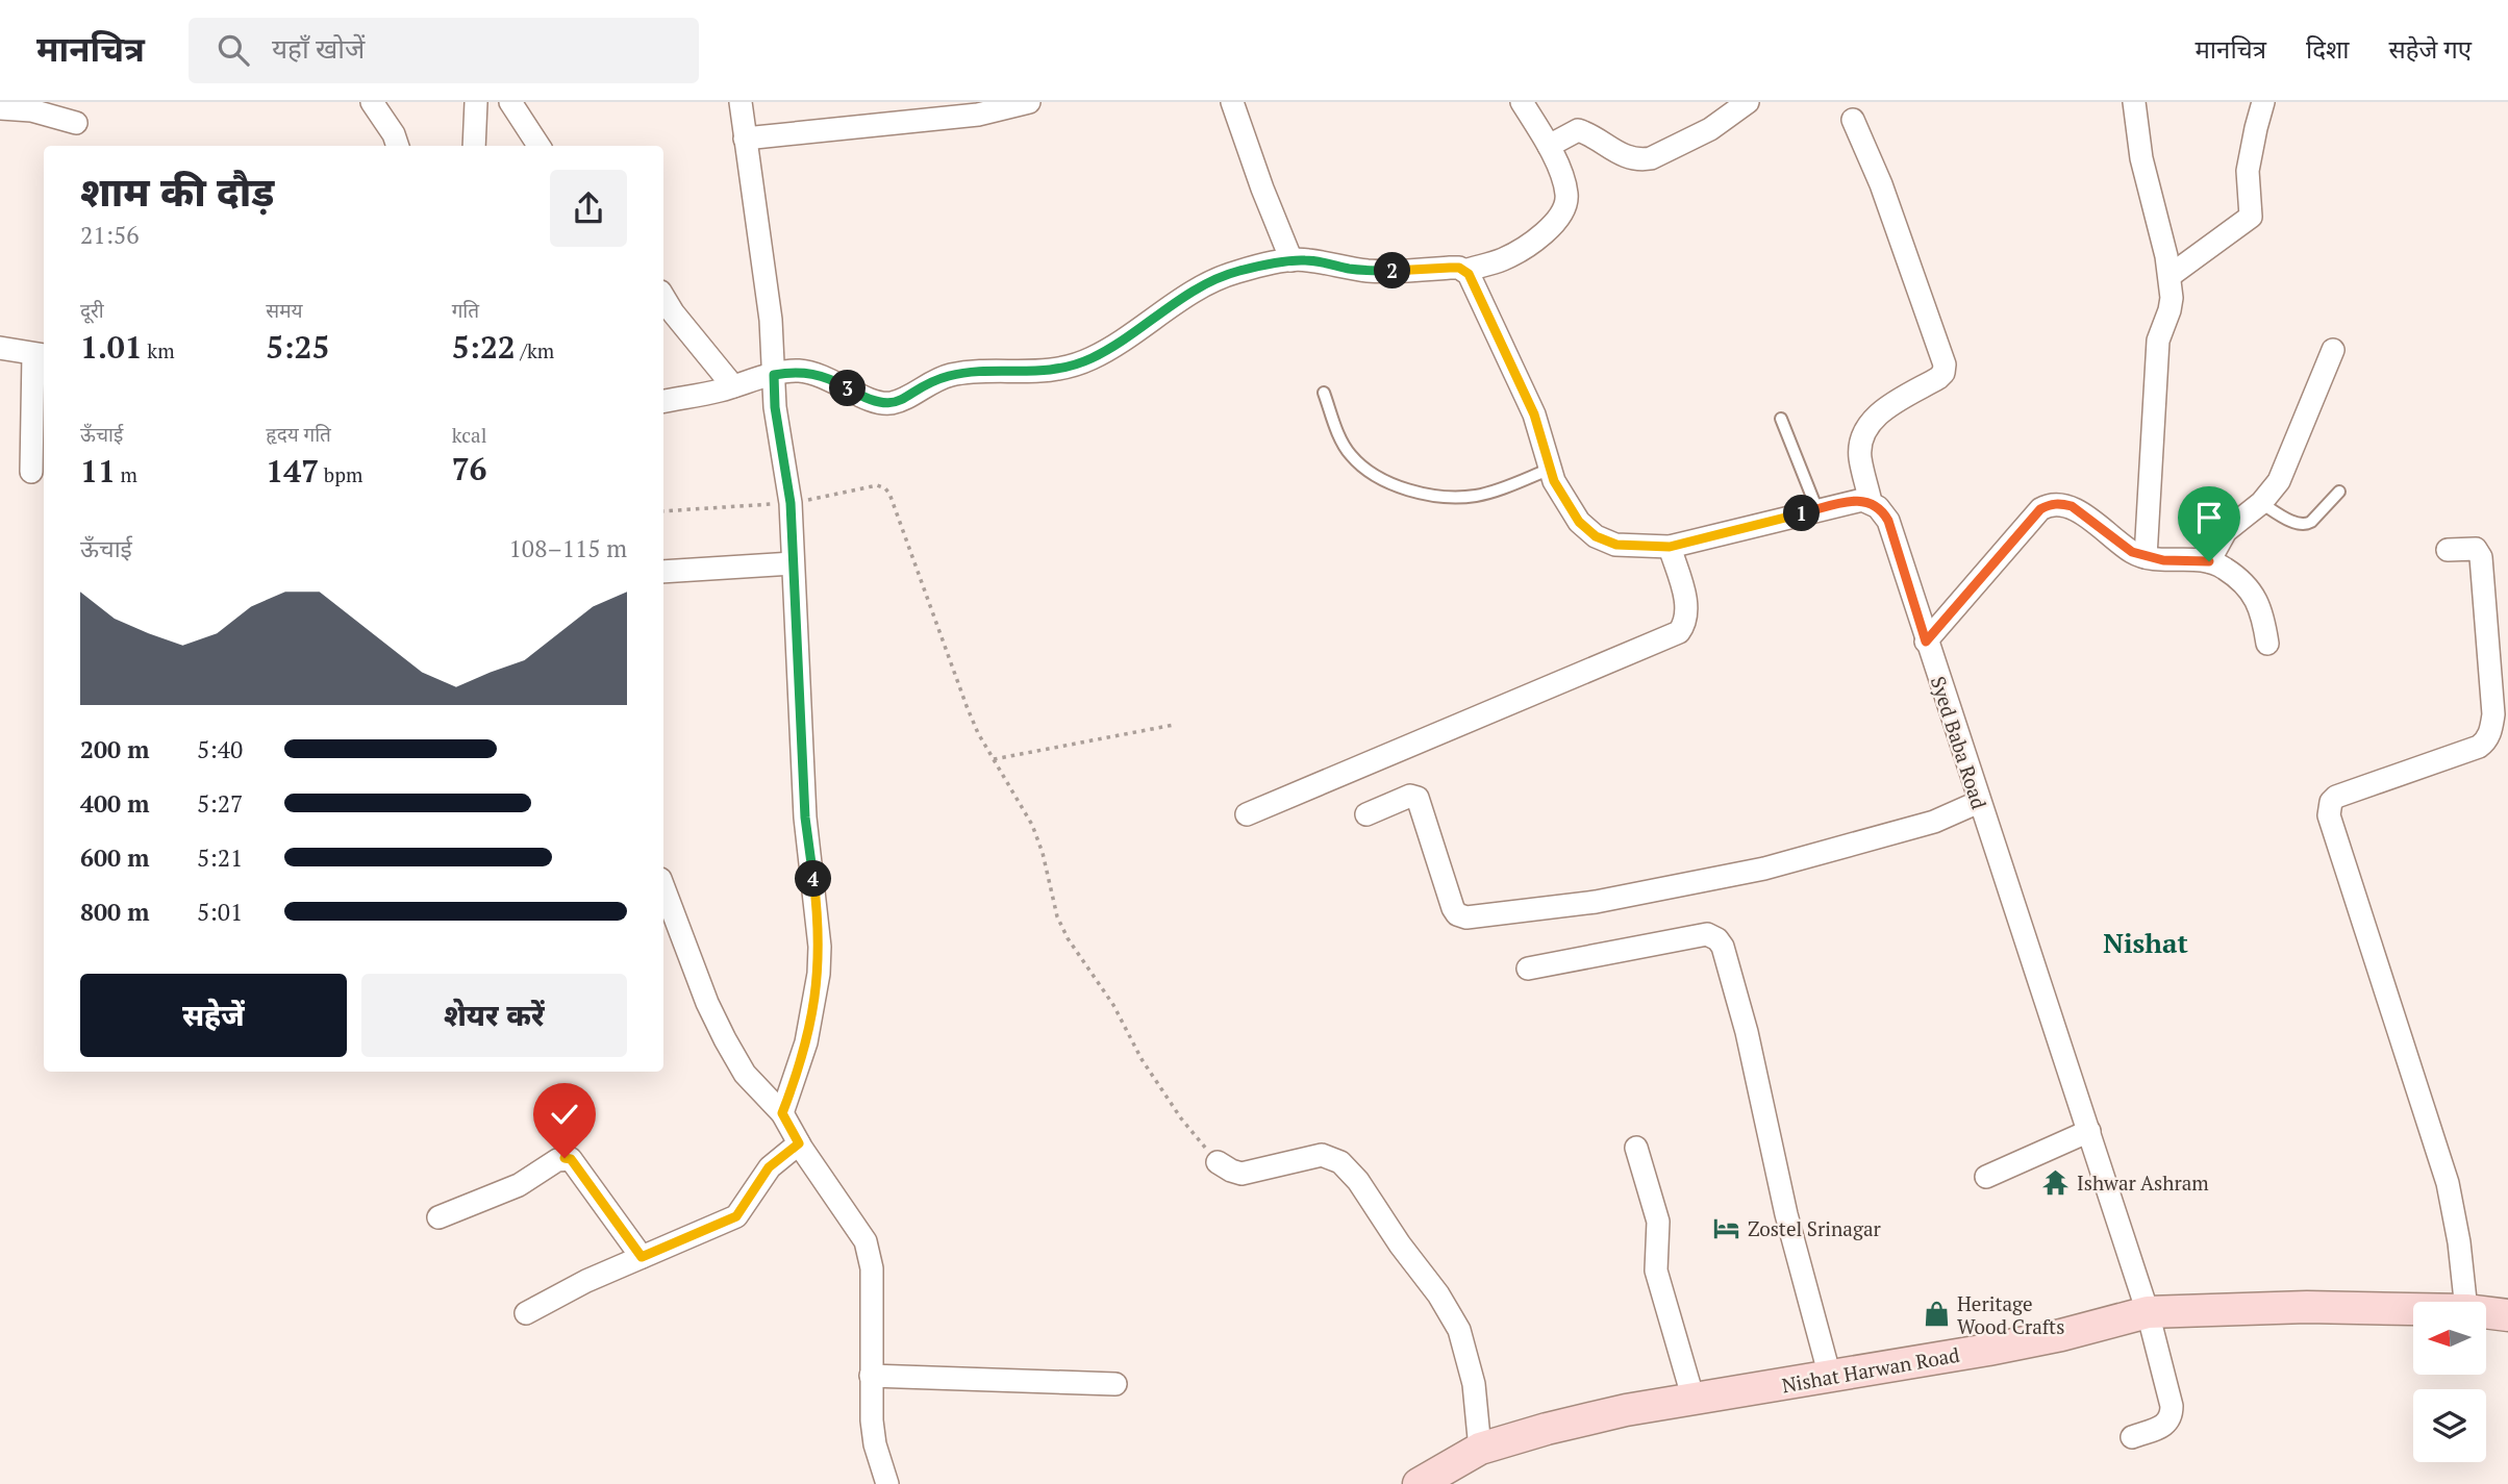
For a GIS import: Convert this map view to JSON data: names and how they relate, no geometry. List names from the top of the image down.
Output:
{
  "streets": {
    "main road": ["Nishat Harwan Road"],
    "street": ["Syed Baba Road"]
  },
  "crossings": [
    ["Syed Baba Road", "Nishat Harwan Road"]
  ],
  "districts": ["Nishat"],
  "places": {
    "temple": ["Ishwar Ashram"],
    "hotel": ["Zostel Srinagar"],
    "shop": ["Heritage Wood Crafts"]
  },
  "north": "left",
  "page": {
    "header": "मानचित्र",
    "search": "यहाँ खोजें",
    "nav": ["मानचित्र", "दिशा", "सहेजे गए"],
    "heading": ["शाम की दौड़", "21:56"],
    "pins": [
      "2",
      "3",
      "1",
      "4"
    ],
    "stats": [
      ["दूरी", "1.01 km"],
      ["समय", "5:25"],
      ["गति", "5:22 /km"],
      ["ऊँचाई", "11 m"],
      ["हृदय गति", "147 bpm"],
      ["kcal", "76"]
    ],
    "chart": ["ऊँचाई", "108–115 m"],
    "list": [
      {
        "name": "200 m",
        "note": "5:40"
      },
      {
        "name": "400 m",
        "note": "5:27"
      },
      {
        "name": "600 m",
        "note": "5:21"
      },
      {
        "name": "800 m",
        "note": "5:01"
      }
    ],
    "buttons": ["सहेजें", "शेयर करें"]
  }
}
